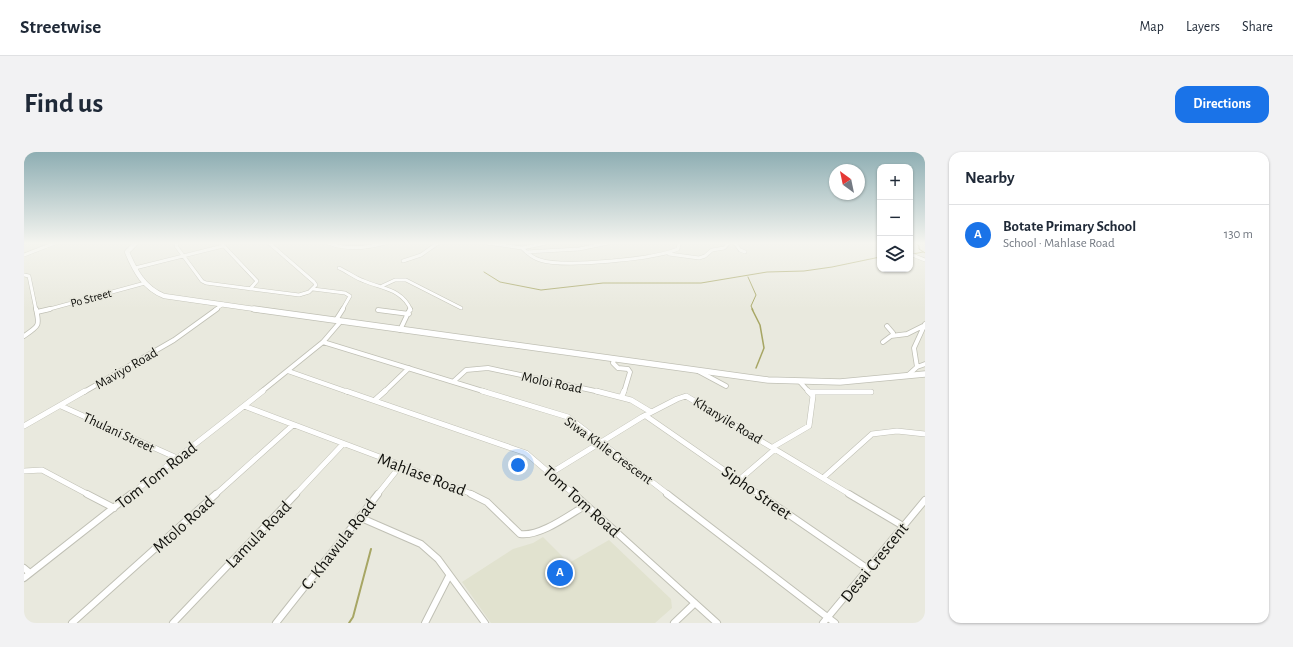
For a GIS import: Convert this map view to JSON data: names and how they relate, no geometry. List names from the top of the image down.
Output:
{
  "streets": {
    "street": [
      "Po Street",
      "Maviyo Road",
      "Moloi Road",
      "Khanyile Road",
      "Thulani Street",
      "Siwa Khile Crescent",
      "Mahlase Road",
      "Tom Tom Road",
      "Sipho Street",
      "Mtolo Road",
      "Lamula Road",
      "C. Khawula Road",
      "Desai Crescent"
    ]
  },
  "crossings": [
    ["Maviyo Road", "Thulani Street"],
    ["Moloi Road", "Khanyile Road"],
    ["Moloi Road", "Siwa Khile Crescent"],
    ["Moloi Road", "Sipho Street"],
    ["Khanyile Road", "Siwa Khile Crescent"],
    ["Khanyile Road", "Tom Tom Road"],
    ["Khanyile Road", "Sipho Street"],
    ["Khanyile Road", "Desai Crescent"],
    ["Thulani Street", "Tom Tom Road"],
    ["Siwa Khile Crescent", "Tom Tom Road"],
    ["Siwa Khile Crescent", "Desai Crescent"],
    ["Mahlase Road", "Tom Tom Road"],
    ["Mahlase Road", "Mtolo Road"],
    ["Mahlase Road", "Lamula Road"],
    ["Mahlase Road", "C. Khawula Road"],
    ["Sipho Street", "Desai Crescent"]
  ],
  "north": "top left",
  "page": {
    "header": "Streetwise",
    "nav": ["Map", "Layers", "Share"],
    "buttons": "Directions",
    "title": "Find us",
    "heading": "Nearby",
    "map_buttons": ["+", "−"],
    "list": [
      {
        "mark": "A",
        "name": "Botate Primary School",
        "note": "School · Mahlase Road",
        "value": "130 m"
      }
    ],
    "pins": "A"
  }
}
